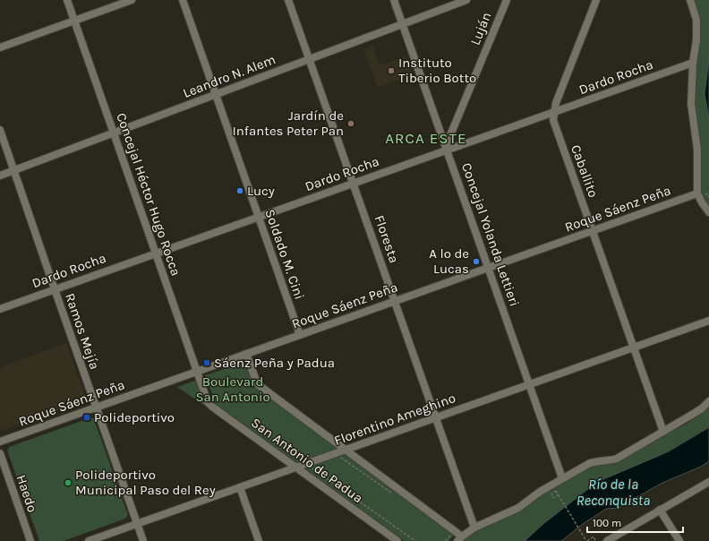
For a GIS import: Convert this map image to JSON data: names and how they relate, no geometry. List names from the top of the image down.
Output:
{
  "streets": {
    "street": [
      "Luján",
      "Leandro N. Alem",
      "Dardo Rocha",
      "Caballito",
      "Concejal Héctor Hugo Rocca",
      "Roque Sáenz Peña",
      "Concejal Yolanda Lettieri",
      "Floresta",
      "Soldado M. Cini",
      "Ramos Mejía",
      "Florentino Ameghino",
      "San Antonio de Padua",
      "Haedo"
    ]
  },
  "crossings": [
    ["Luján", "Dardo Rocha"],
    ["Luján", "Concejal Yolanda Lettieri"],
    ["Leandro N. Alem", "Concejal Héctor Hugo Rocca"],
    ["Leandro N. Alem", "Concejal Yolanda Lettieri"],
    ["Leandro N. Alem", "Floresta"],
    ["Leandro N. Alem", "Soldado M. Cini"],
    ["Leandro N. Alem", "Ramos Mejía"],
    ["Dardo Rocha", "Caballito"],
    ["Dardo Rocha", "Concejal Héctor Hugo Rocca"],
    ["Dardo Rocha", "Concejal Yolanda Lettieri"],
    ["Dardo Rocha", "Floresta"],
    ["Dardo Rocha", "Soldado M. Cini"],
    ["Dardo Rocha", "Ramos Mejía"],
    ["Caballito", "Roque Sáenz Peña"],
    ["Caballito", "Florentino Ameghino"],
    ["Concejal Héctor Hugo Rocca", "Roque Sáenz Peña"],
    ["Concejal Héctor Hugo Rocca", "San Antonio de Padua"],
    ["Roque Sáenz Peña", "Concejal Yolanda Lettieri"],
    ["Roque Sáenz Peña", "Floresta"],
    ["Roque Sáenz Peña", "Soldado M. Cini"],
    ["Roque Sáenz Peña", "Ramos Mejía"],
    ["Concejal Yolanda Lettieri", "Florentino Ameghino"],
    ["Floresta", "Florentino Ameghino"],
    ["Ramos Mejía", "Florentino Ameghino"],
    ["Florentino Ameghino", "San Antonio de Padua"]
  ],
  "districts": ["ARCA ESTE"],
  "water": ["Río de la Reconquista"],
  "parks": ["Boulevard San Antonio"],
  "places": {
    "other": [
      "Instituto Tiberio Botto",
      "Jardín de Infantes Peter Pan",
      "Lucy",
      "A lo de Lucas",
      "Polideportivo Municipal Paso del Rey"
    ],
    "transit": ["Sáenz Peña y Padua", "Polideportivo"]
  },
  "scale_bar": "100 m"
}
